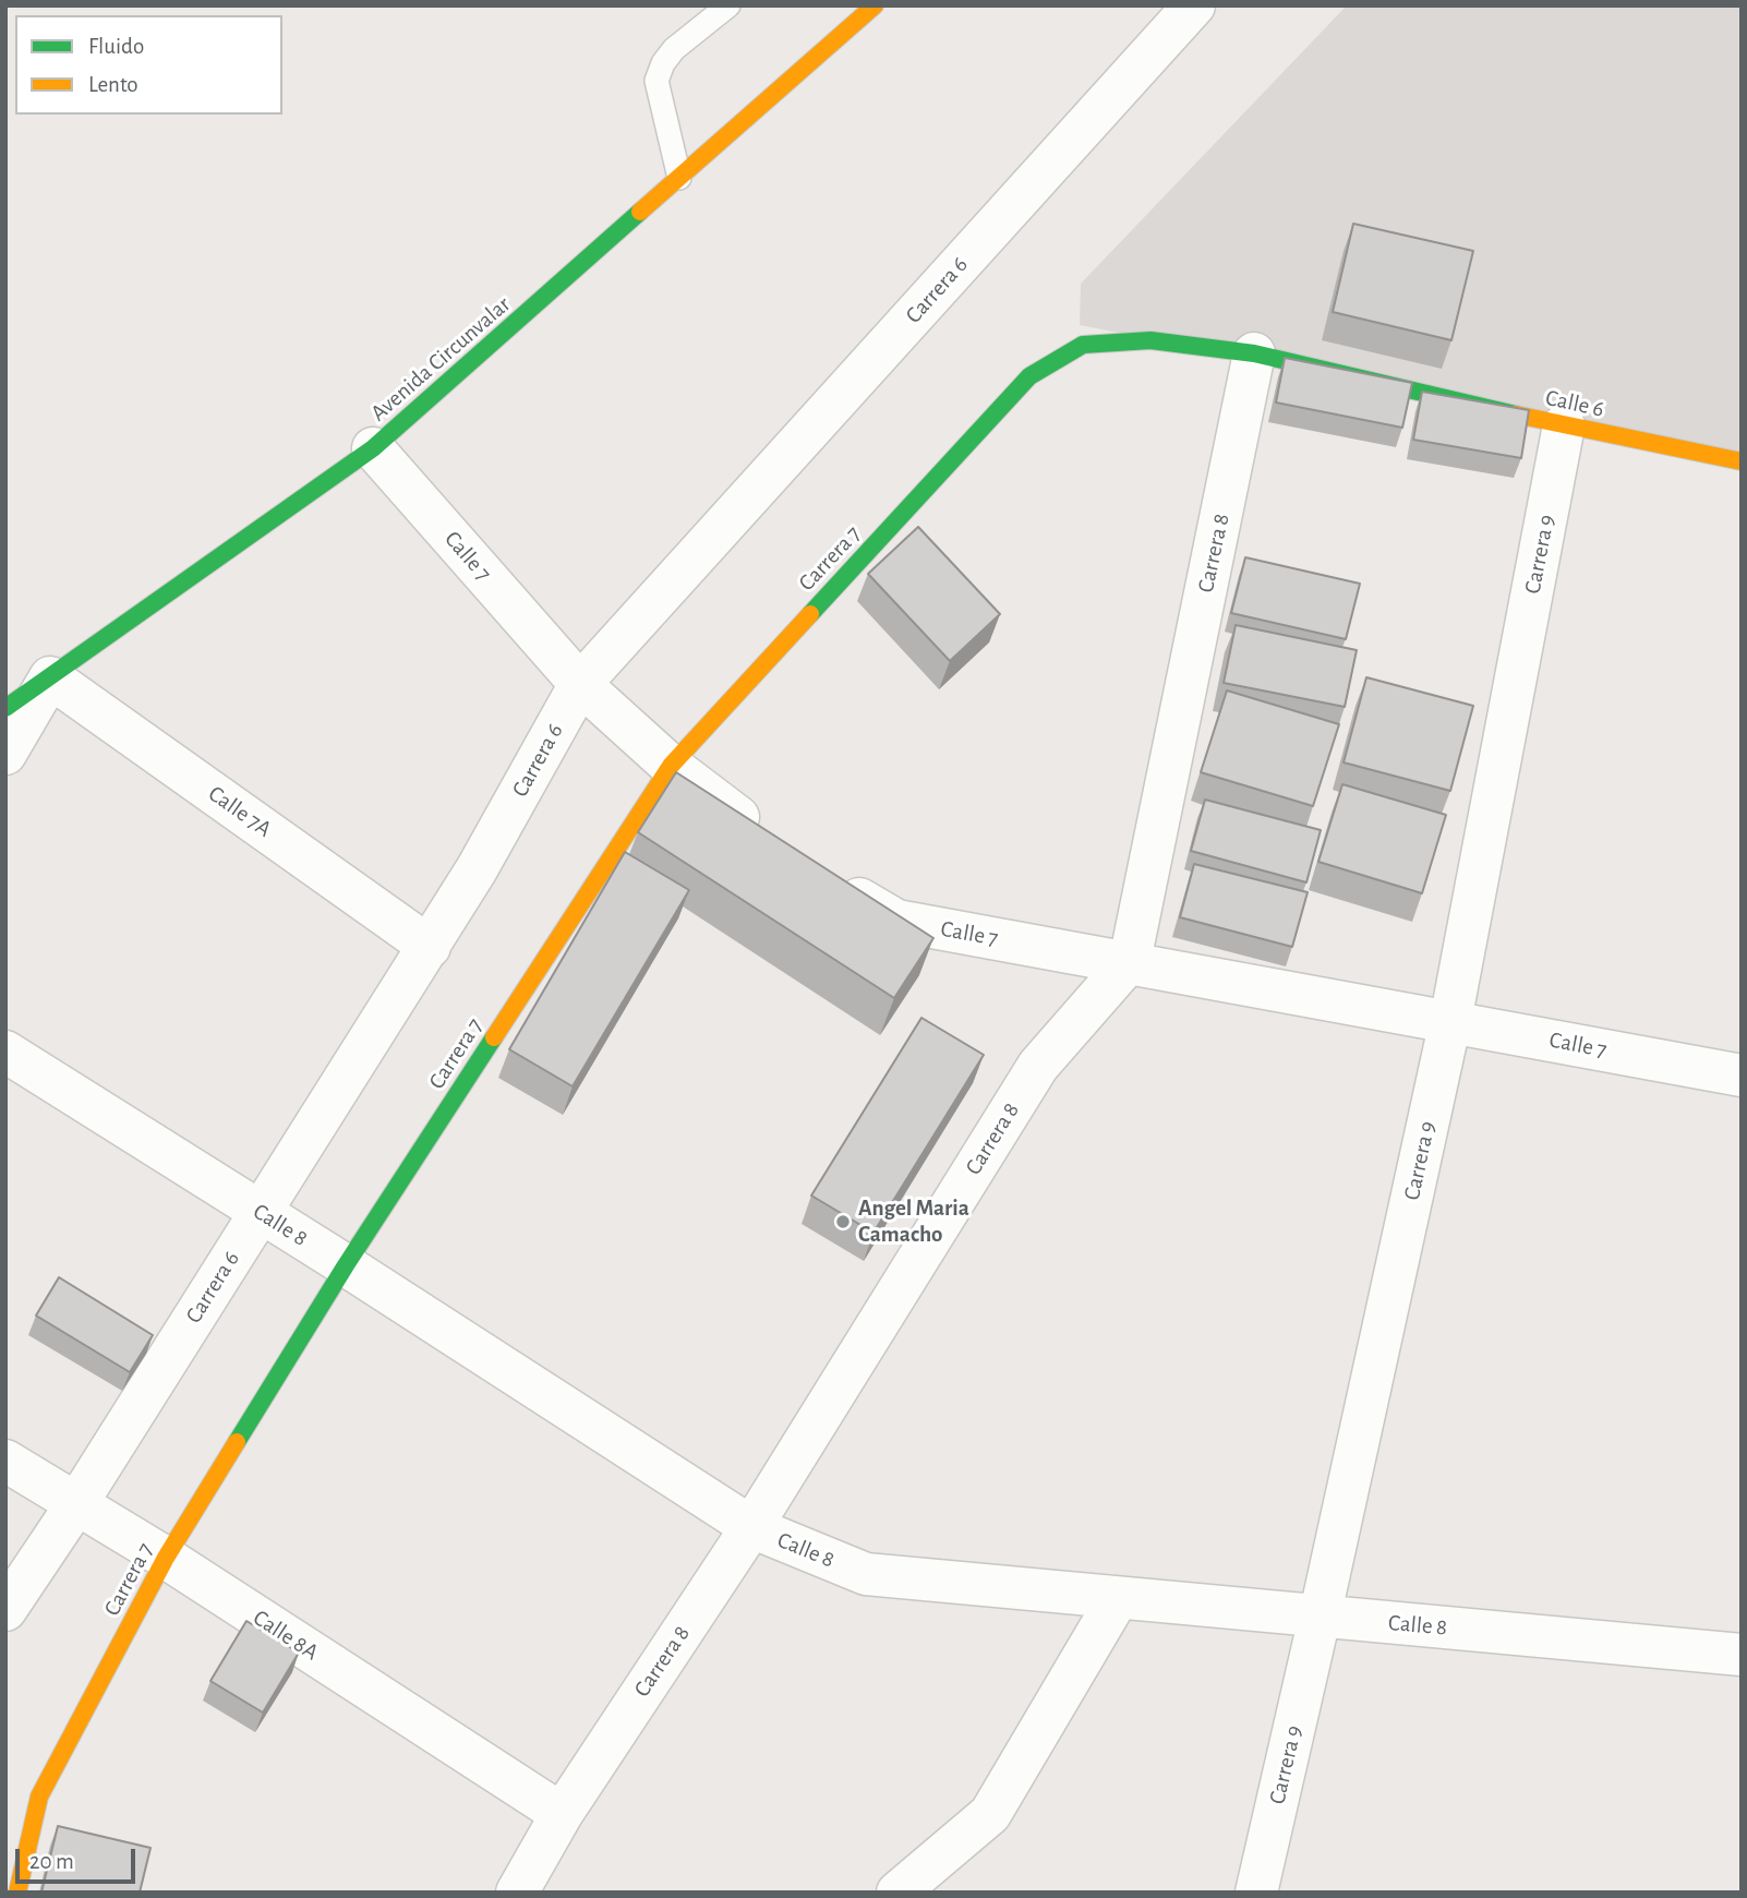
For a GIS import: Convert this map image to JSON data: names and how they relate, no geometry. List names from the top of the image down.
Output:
{
  "streets": {
    "street": [
      "Carrera 6",
      "Avenida Circunvalar",
      "Calle 6",
      "Carrera 8",
      "Carrera 9",
      "Calle 7",
      "Carrera 7",
      "Calle 7A",
      "Calle 8",
      "Calle 8A"
    ]
  },
  "crossings": [
    ["Carrera 6", "Calle 7"],
    ["Carrera 6", "Calle 7A"],
    ["Carrera 6", "Calle 8"],
    ["Carrera 6", "Calle 8A"],
    ["Avenida Circunvalar", "Calle 7"],
    ["Avenida Circunvalar", "Calle 7A"],
    ["Calle 6", "Carrera 8"],
    ["Calle 6", "Carrera 9"],
    ["Calle 6", "Carrera 7"],
    ["Carrera 8", "Calle 7"],
    ["Carrera 8", "Calle 8"],
    ["Carrera 8", "Calle 8A"],
    ["Carrera 9", "Calle 7"],
    ["Carrera 9", "Calle 8"],
    ["Calle 7", "Carrera 7"],
    ["Carrera 7", "Calle 8"],
    ["Carrera 7", "Calle 8A"]
  ],
  "places": ["Angel Maria Camacho"],
  "legend": ["Fluido", "Lento"],
  "scale_bar": "20 m"
}
